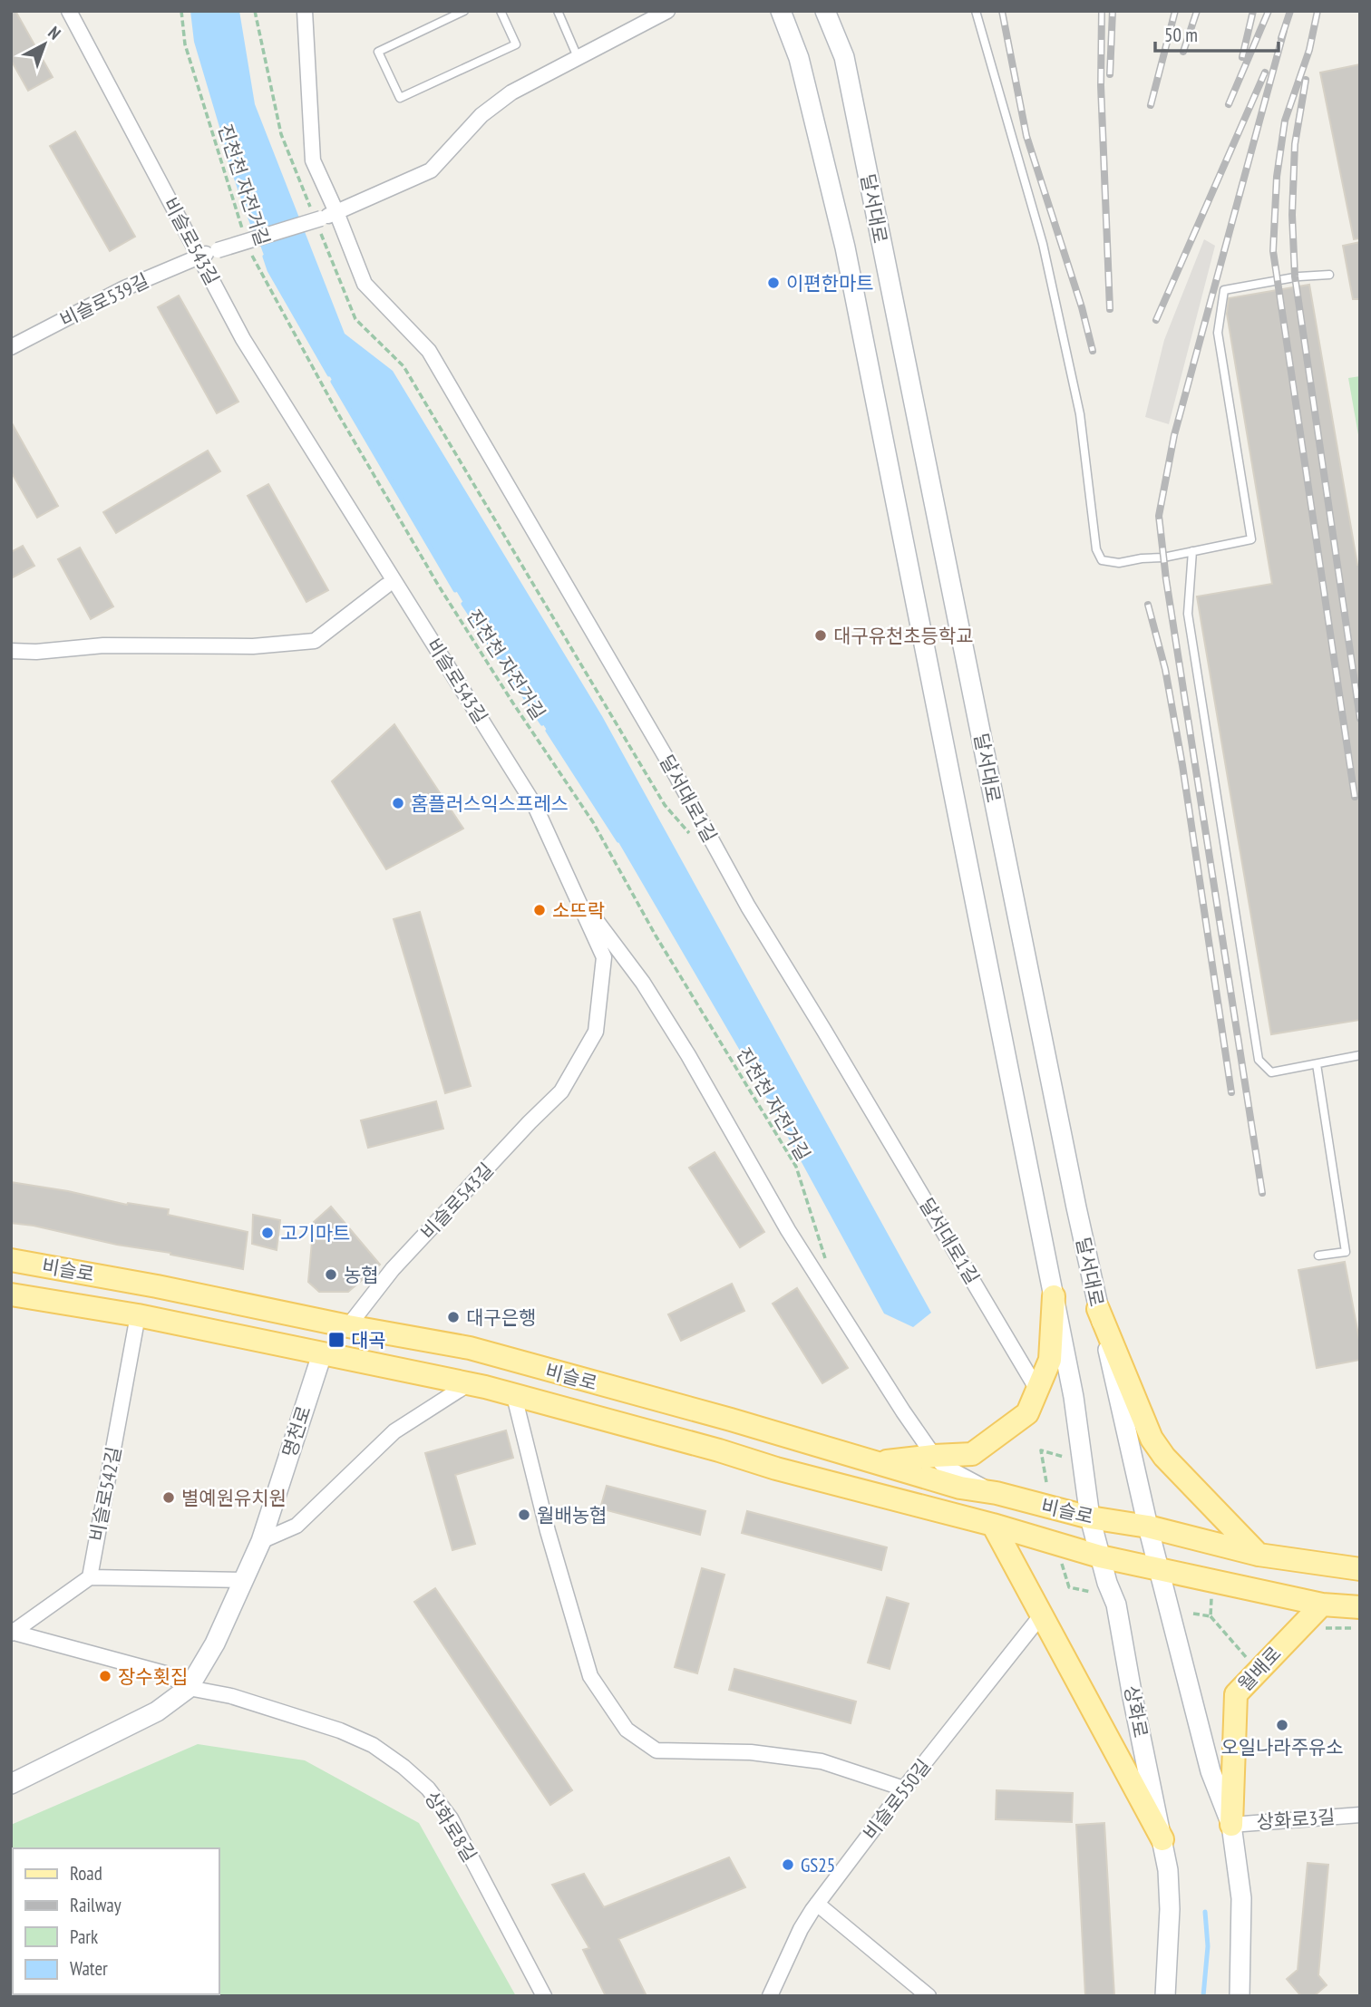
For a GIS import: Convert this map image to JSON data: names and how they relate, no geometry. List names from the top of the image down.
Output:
{
  "streets": {
    "main road": [
      "달서대로",
      "비슬로",
      "명천로",
      "월배로",
      "상화로"
    ],
    "street": [
      "비슬로543길",
      "비슬로539길",
      "달서대로1길",
      "비슬로542길",
      "비슬로550길",
      "상화로3길",
      "상화로8길"
    ],
    "path": ["진천천 자전거길"]
  },
  "crossings": [
    ["달서대로", "비슬로"],
    ["달서대로", "상화로"],
    ["비슬로543길", "비슬로539길"],
    ["비슬로543길", "비슬로"],
    ["비슬로539길", "달서대로1길"],
    ["비슬로", "명천로"],
    ["비슬로", "비슬로542길"],
    ["비슬로", "상화로"],
    ["명천로", "상화로8길"],
    ["월배로", "상화로3길"]
  ],
  "places": {
    "other": [
      "이편한마트",
      "대구유천초등학교",
      "홈플러스익스프레스",
      "소뜨락",
      "고기마트",
      "농협",
      "대구은행",
      "별예원유치원",
      "월배농협",
      "장수횟집",
      "오일나라주유소",
      "GS25"
    ],
    "transit": ["대곡"]
  },
  "legend": [
    "Road",
    "Railway",
    "Park",
    "Water"
  ],
  "scale_bar": "50 m",
  "north": "top right"
}
